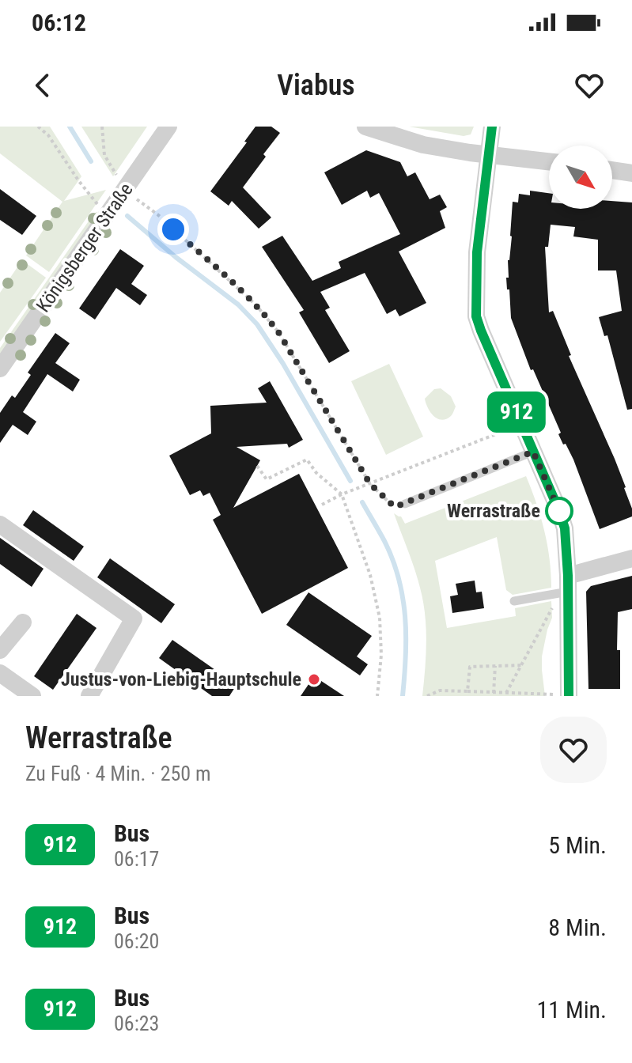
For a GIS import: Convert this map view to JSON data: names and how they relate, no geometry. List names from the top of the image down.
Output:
{
  "streets": {
    "street": ["Königsberger Straße"]
  },
  "places": ["Werrastraße", "Justus-von-Liebig-Hauptschule"],
  "lines": ["bus line 912"],
  "north": "bottom right",
  "page": {
    "status": "06:12",
    "header": "Viabus",
    "on_map": "912",
    "heading": ["Werrastraße", "Zu Fuß · 4 Min. · 250 m"],
    "list": [
      {
        "mark": "912",
        "name": "Bus",
        "note": "06:17",
        "value": "5 Min."
      },
      {
        "mark": "912",
        "name": "Bus",
        "note": "06:20",
        "value": "8 Min."
      },
      {
        "mark": "912",
        "name": "Bus",
        "note": "06:23",
        "value": "11 Min."
      }
    ]
  }
}
